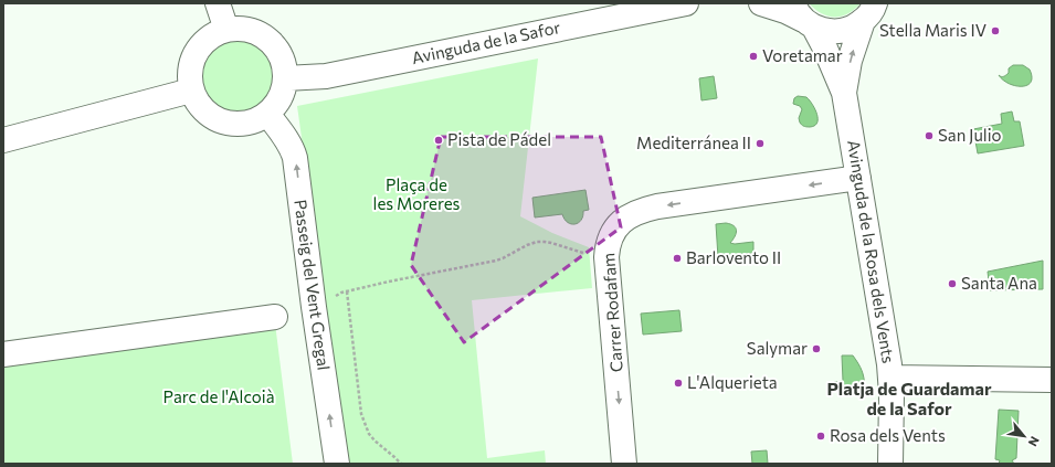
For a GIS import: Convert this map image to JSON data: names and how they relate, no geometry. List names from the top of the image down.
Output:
{
  "streets": {
    "street": [
      "Avinguda de la Safor",
      "Avinguda de la Rosa dels Vents",
      "Passeig del Vent Gregal",
      "Carrer Rodafam"
    ]
  },
  "crossings": [
    ["Avinguda de la Safor", "Passeig del Vent Gregal"],
    ["Avinguda de la Rosa dels Vents", "Carrer Rodafam"]
  ],
  "one_way": ["Passeig del Vent Gregal"],
  "districts": ["Platja de Guardamar de la Safor"],
  "parks": ["Plaça de les Moreres", "Parc de l'Alcoià"],
  "places": [
    "Stella Maris IV",
    "Voretamar",
    "San Julio",
    "Pista de Pádel",
    "Mediterránea II",
    "Barlovento II",
    "Santa Ana",
    "Salymar",
    "L'Alquerieta",
    "Rosa dels Vents"
  ],
  "north": "bottom right"
}
